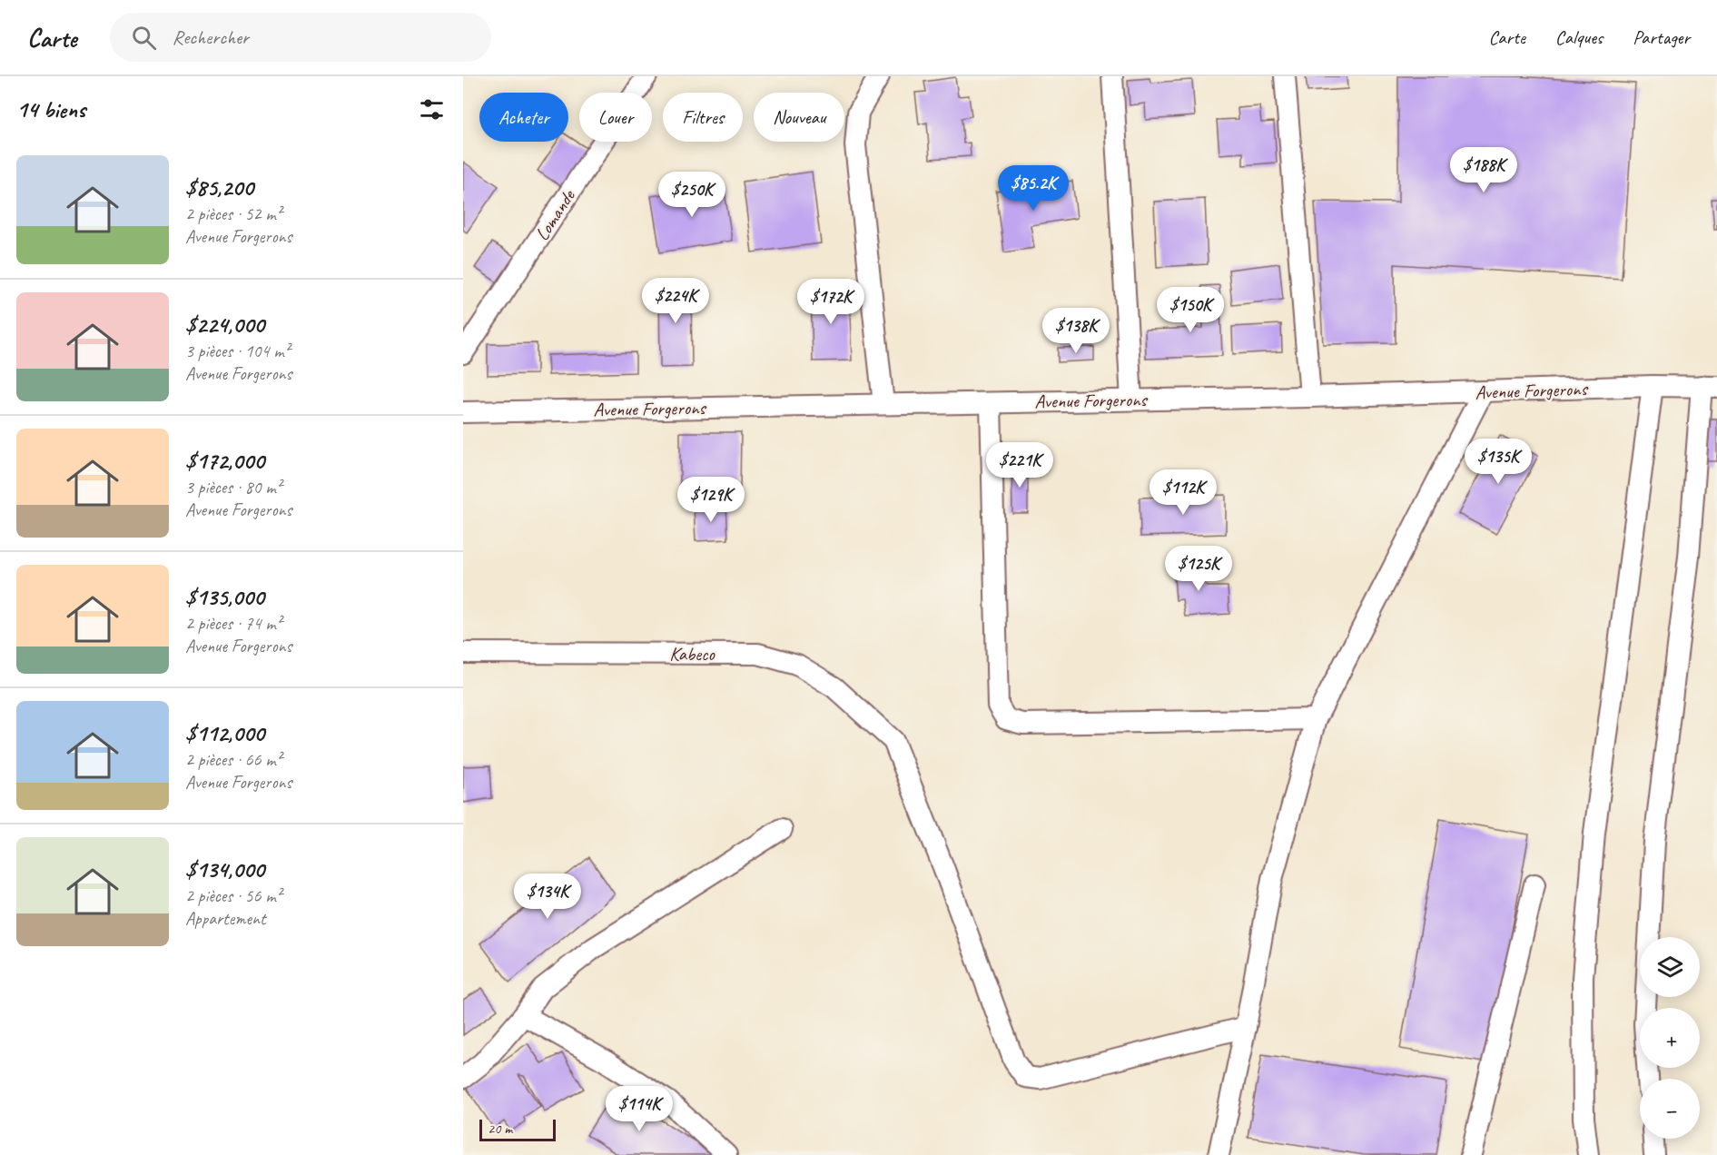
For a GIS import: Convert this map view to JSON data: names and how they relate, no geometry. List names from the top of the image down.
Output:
{
  "streets": {
    "street": ["Lomande", "Avenue Forgerons", "Kabeco"]
  },
  "scale_bar": "20 m",
  "page": {
    "header": "Carte",
    "search": "Rechercher",
    "nav": ["Carte", "Calques", "Partager"],
    "heading": "14 biens",
    "chip": [
      "Acheter",
      "Louer",
      "Filtres",
      "Nouveau"
    ],
    "list": [
      {
        "name": "$85,200",
        "note": "2 pièces · 52 m² · Avenue Forgerons"
      },
      {
        "name": "$224,000",
        "note": "3 pièces · 104 m² · Avenue Forgerons"
      },
      {
        "name": "$172,000",
        "note": "3 pièces · 80 m² · Avenue Forgerons"
      },
      {
        "name": "$135,000",
        "note": "2 pièces · 74 m² · Avenue Forgerons"
      },
      {
        "name": "$112,000",
        "note": "2 pièces · 66 m² · Avenue Forgerons"
      },
      {
        "name": "$134,000",
        "note": "2 pièces · 56 m² · Appartement"
      }
    ],
    "price": [
      "$188K",
      "$85.2K",
      "$250K",
      "$224K",
      "$172K",
      "$150K",
      "$138K",
      "$135K",
      "$221K",
      "$112K",
      "$129K",
      "$125K",
      "$134K",
      "$114K"
    ],
    "map_buttons": ["+", "−"],
    "scale": "20 m"
  }
}
